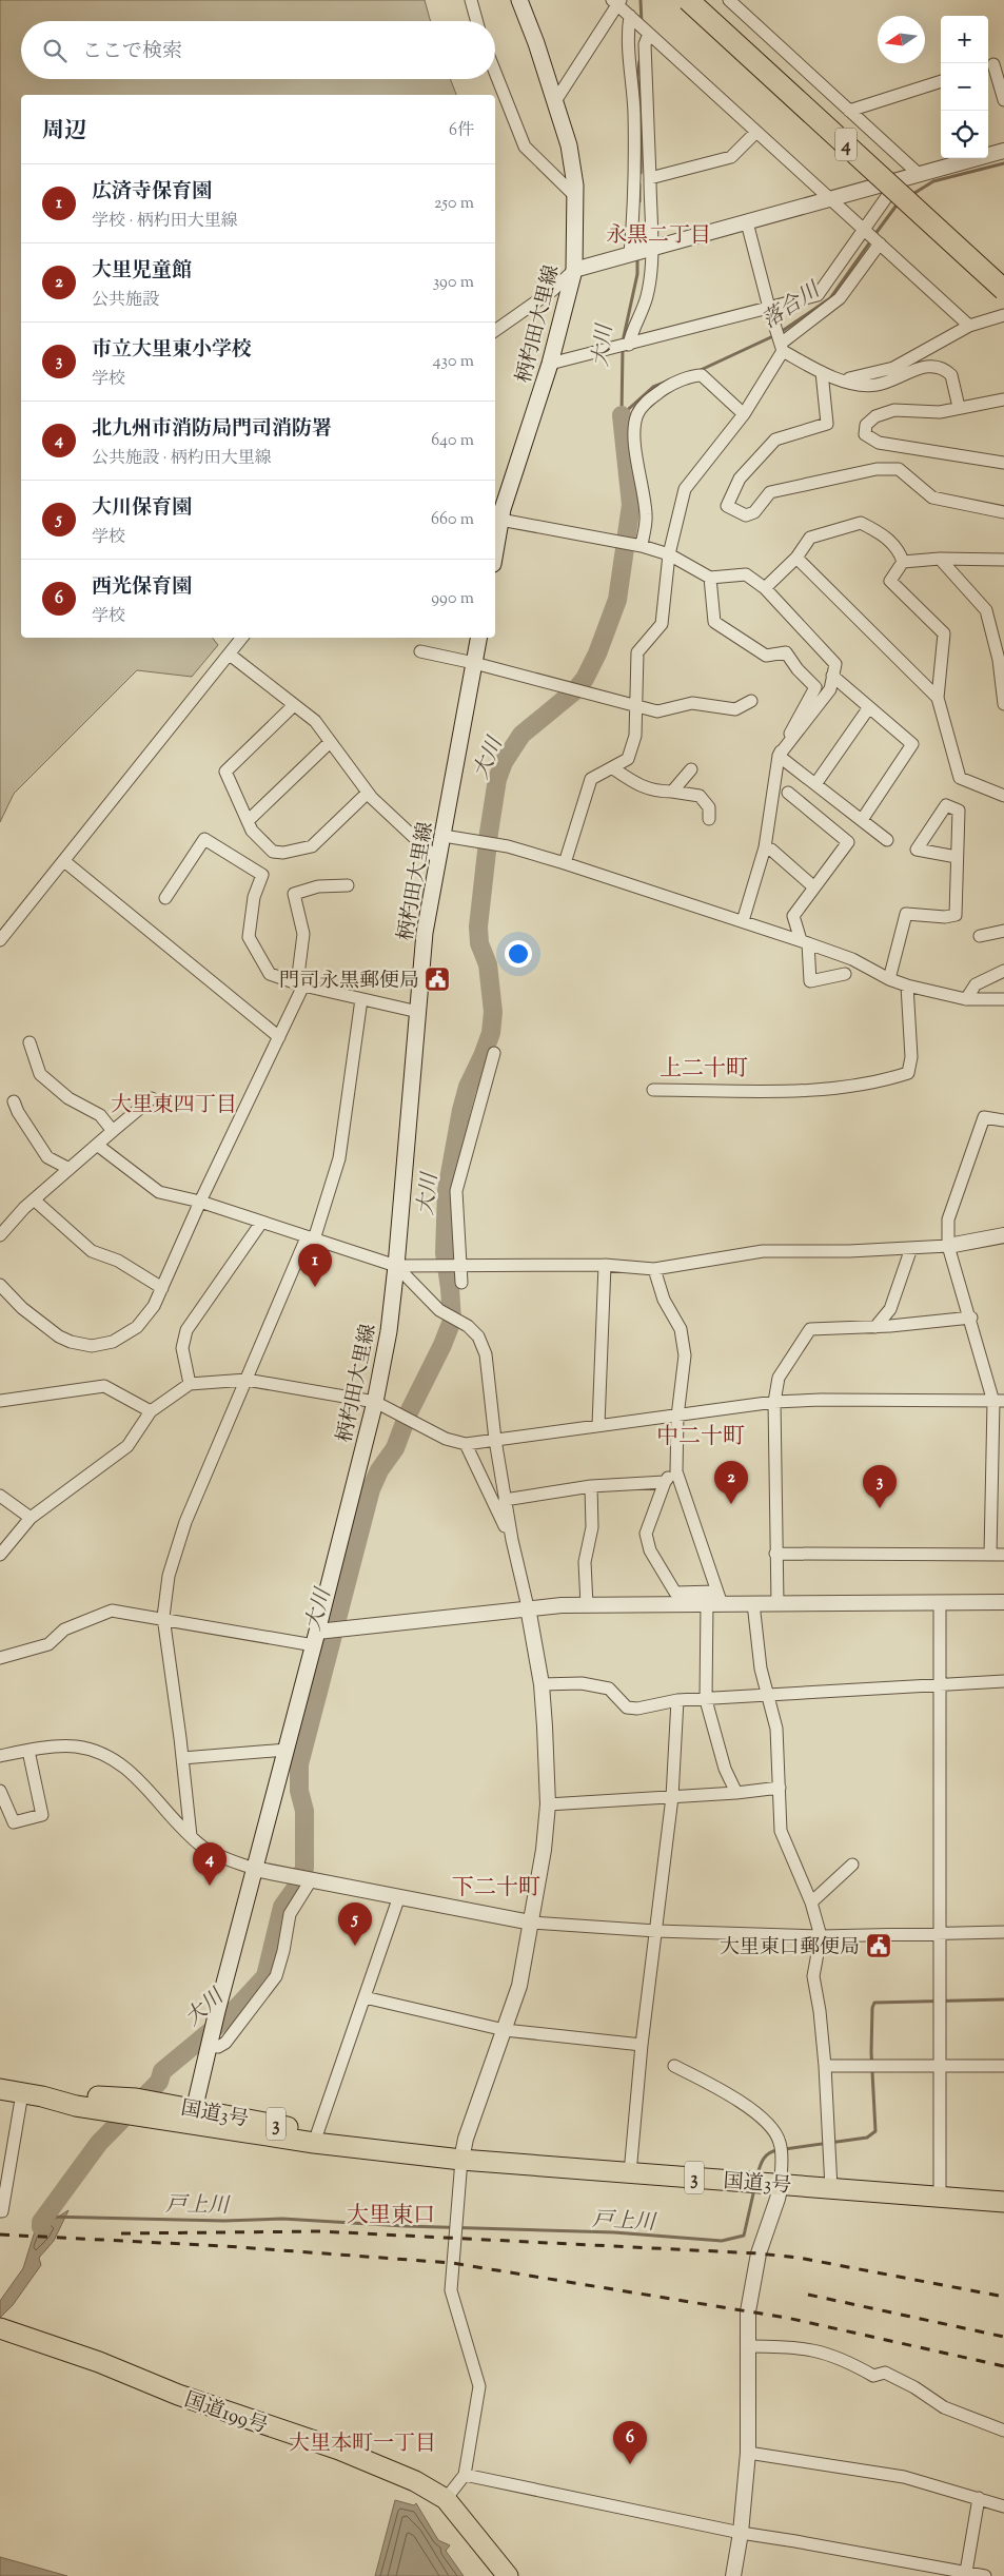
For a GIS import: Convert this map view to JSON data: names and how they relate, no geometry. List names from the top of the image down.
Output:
{
  "streets": {
    "highway": [
      "4",
      "国道3号",
      "3",
      "国道199号"
    ],
    "main road": ["柄杓田大里線"]
  },
  "crossings": [
    ["柄杓田大里線", "国道3号"]
  ],
  "districts": [
    "永黒二丁目",
    "上二十町",
    "大里東四丁目",
    "中二十町",
    "下二十町",
    "大里東口",
    "大里本町一丁目"
  ],
  "water": ["落合川", "大川", "戸上川"],
  "places": {
    "public building": ["門司永黒郵便局", "大里東口郵便局"]
  },
  "north": "left",
  "page": {
    "map_buttons": ["+", "−"],
    "search": "ここで検索",
    "heading": ["周辺", "6件"],
    "list": [
      {
        "mark": "1",
        "name": "広済寺保育園",
        "note": "学校 · 柄杓田大里線",
        "value": "250 m"
      },
      {
        "mark": "2",
        "name": "大里児童館",
        "note": "公共施設",
        "value": "390 m"
      },
      {
        "mark": "3",
        "name": "市立大里東小学校",
        "note": "学校",
        "value": "430 m"
      },
      {
        "mark": "4",
        "name": "北九州市消防局門司消防署",
        "note": "公共施設 · 柄杓田大里線",
        "value": "640 m"
      },
      {
        "mark": "5",
        "name": "大川保育園",
        "note": "学校",
        "value": "660 m"
      },
      {
        "mark": "6",
        "name": "西光保育園",
        "note": "学校",
        "value": "990 m"
      }
    ],
    "pins": [
      "1",
      "2",
      "3",
      "4",
      "5",
      "6"
    ]
  }
}
